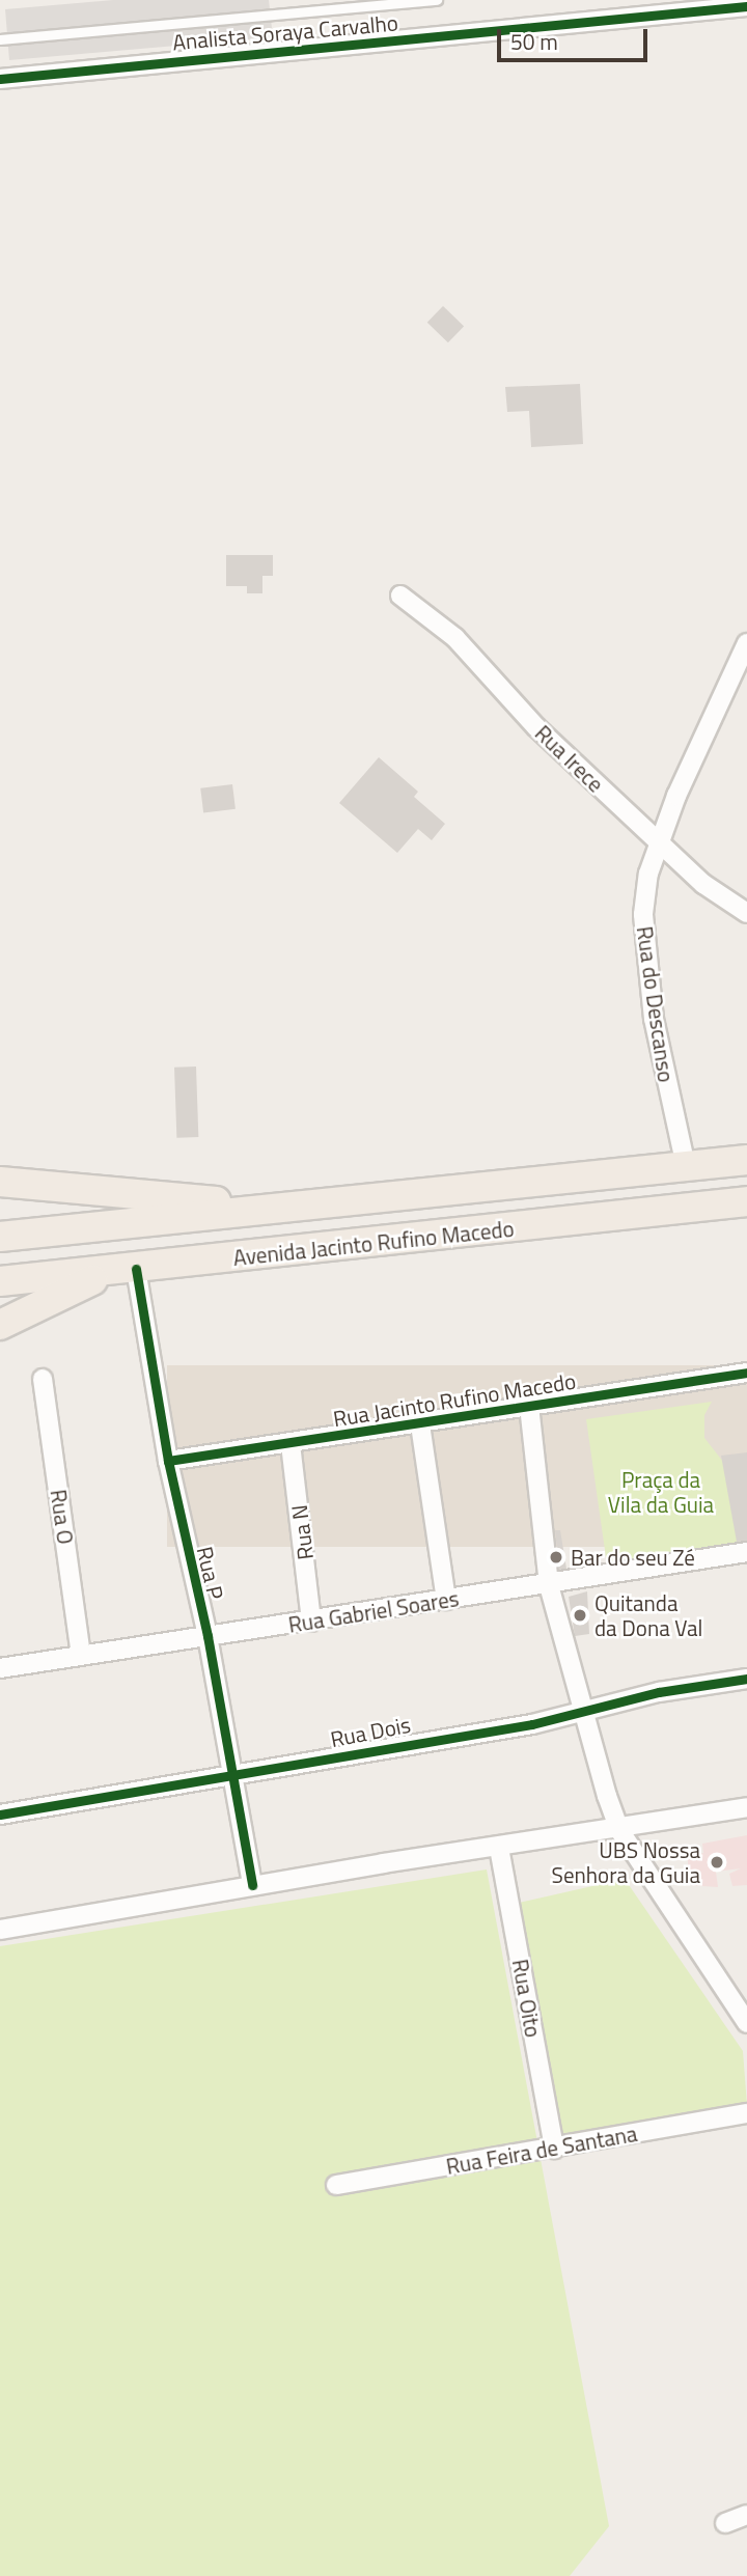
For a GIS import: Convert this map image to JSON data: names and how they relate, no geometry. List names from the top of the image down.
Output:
{
  "streets": {
    "main road": ["Avenida Jacinto Rufino Macedo"],
    "street": [
      "Analista Soraya Carvalho",
      "Rua Irece",
      "Rua do Descanso",
      "Rua Jacinto Rufino Macedo",
      "Rua O",
      "Rua N",
      "Rua P",
      "Rua Gabriel Soares",
      "Rua Dois",
      "Rua Oito",
      "Rua Feira de Santana"
    ]
  },
  "crossings": [
    ["Rua Irece", "Rua do Descanso"],
    ["Rua do Descanso", "Avenida Jacinto Rufino Macedo"],
    ["Avenida Jacinto Rufino Macedo", "Rua P"],
    ["Rua Jacinto Rufino Macedo", "Rua N"],
    ["Rua Jacinto Rufino Macedo", "Rua P"],
    ["Rua Jacinto Rufino Macedo", "Rua Gabriel Soares"],
    ["Rua Jacinto Rufino Macedo", "Rua Dois"],
    ["Rua O", "Rua Gabriel Soares"],
    ["Rua N", "Rua Gabriel Soares"],
    ["Rua P", "Rua Gabriel Soares"],
    ["Rua P", "Rua Dois"],
    ["Rua Oito", "Rua Feira de Santana"]
  ],
  "parks": ["Praça da Vila da Guia"],
  "places": ["Bar do seu Zé", "Quitanda da Dona Val", "UBS Nossa Senhora da Guia"],
  "scale_bar": "50 m"
}
